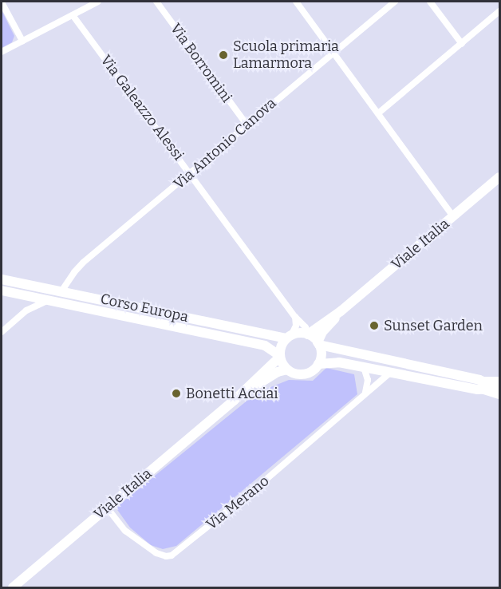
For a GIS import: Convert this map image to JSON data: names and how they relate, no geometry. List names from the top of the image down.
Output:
{
  "streets": {
    "main road": ["Viale Italia", "Corso Europa"],
    "street": [
      "Via Borromini",
      "Via Galeazzo Alessi",
      "Via Antonio Canova",
      "Via Merano"
    ]
  },
  "crossings": [
    ["Via Borromini", "Via Antonio Canova"],
    ["Via Galeazzo Alessi", "Via Antonio Canova"],
    ["Via Galeazzo Alessi", "Viale Italia"],
    ["Via Galeazzo Alessi", "Corso Europa"],
    ["Via Antonio Canova", "Corso Europa"],
    ["Viale Italia", "Corso Europa"],
    ["Viale Italia", "Via Merano"]
  ],
  "places": ["Scuola primaria Lamarmora", "Sunset Garden", "Bonetti Acciai"]
}
